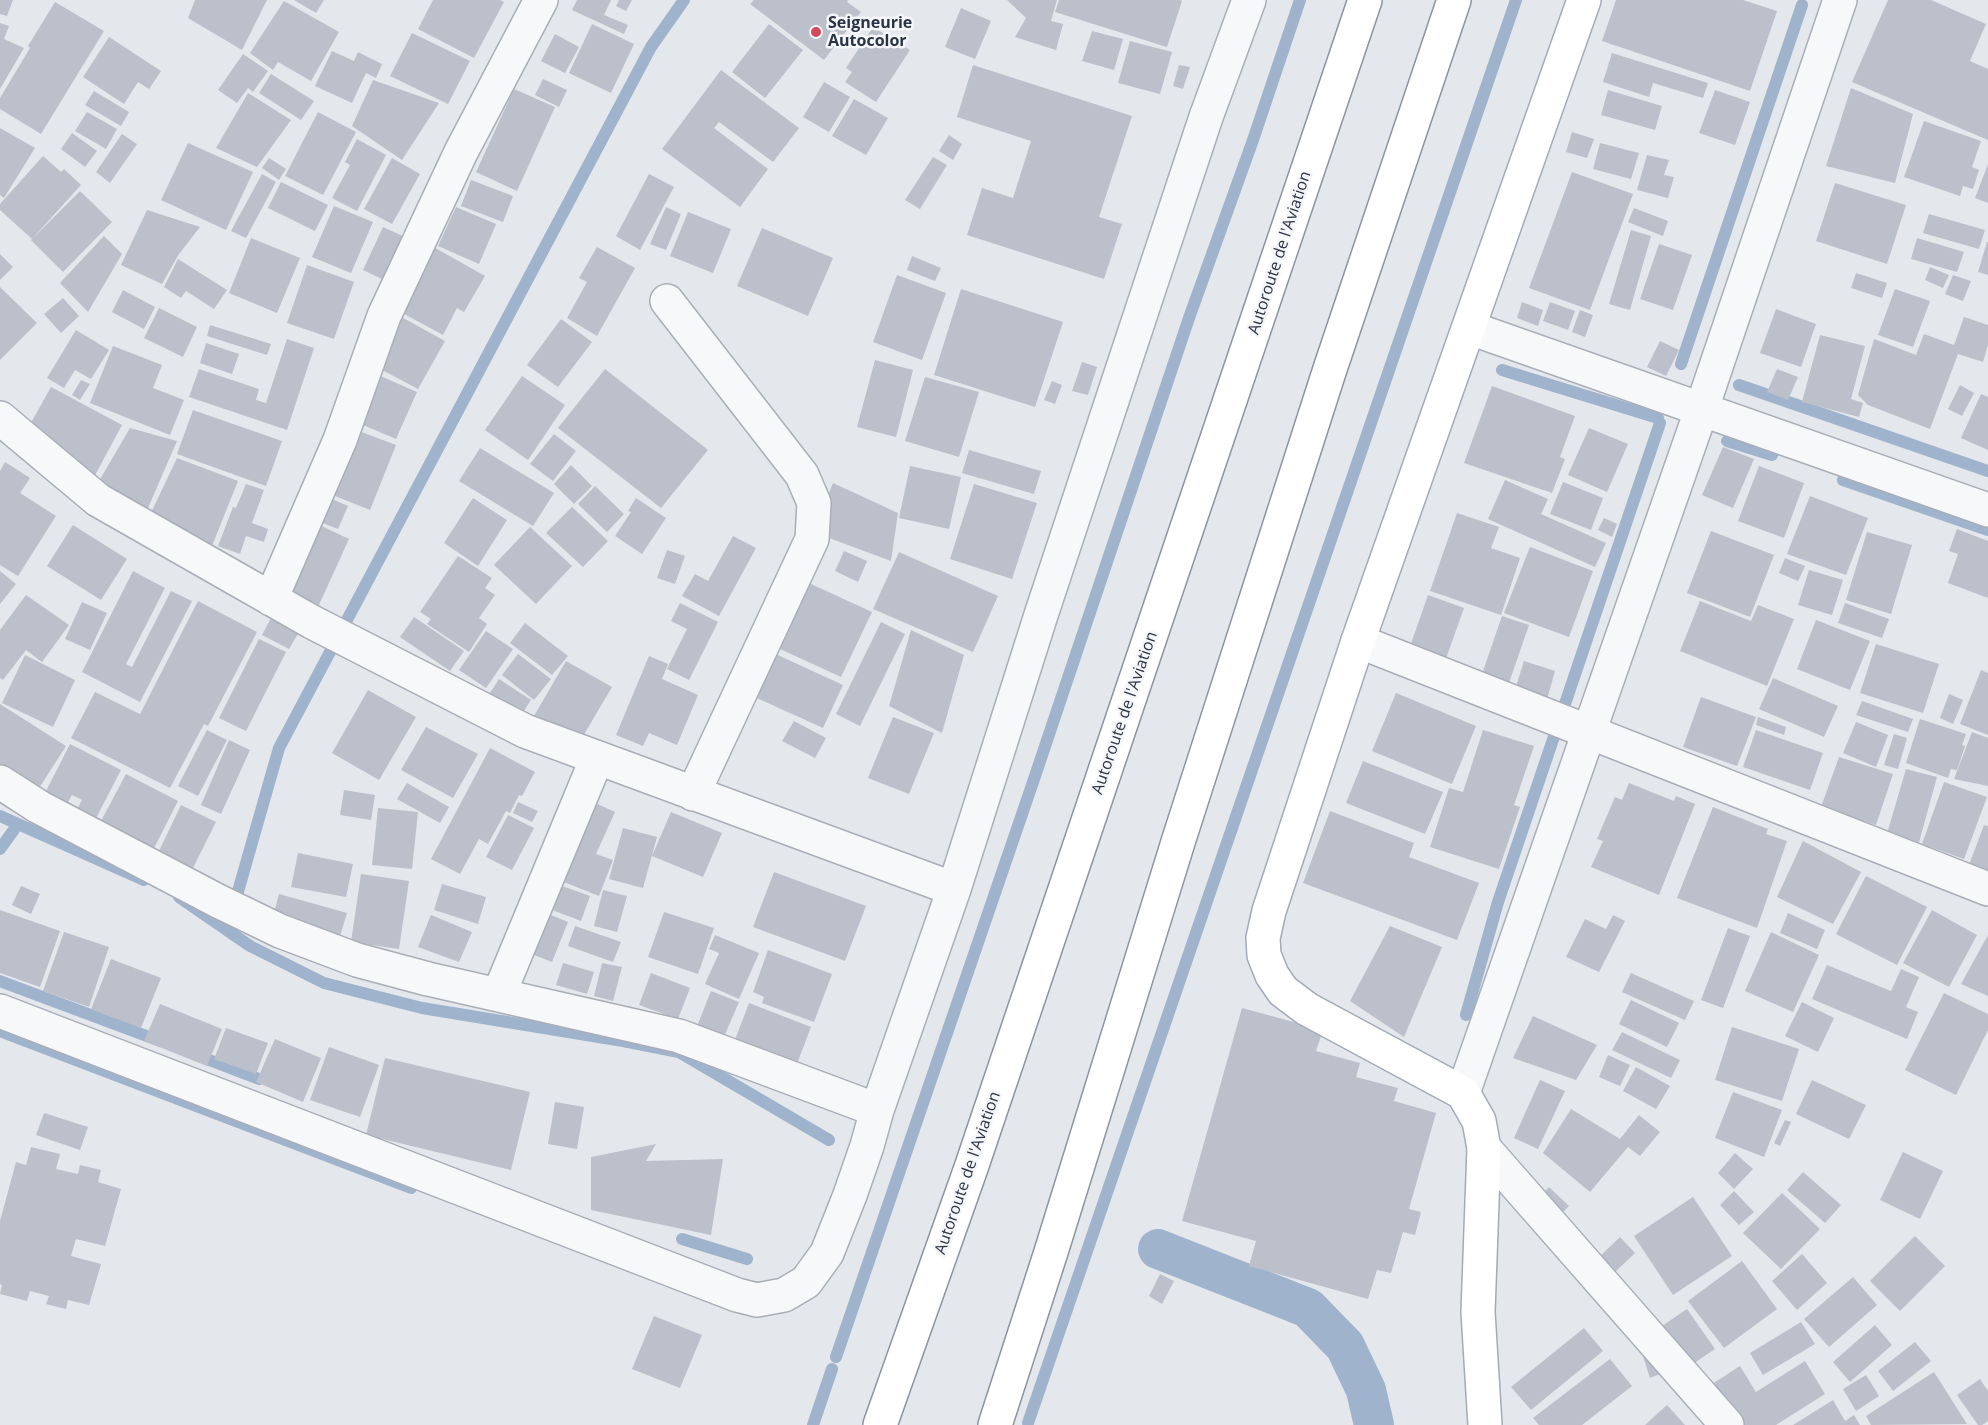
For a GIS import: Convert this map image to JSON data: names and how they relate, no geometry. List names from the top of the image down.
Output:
{
  "streets": {
    "main road": ["Autoroute de l'Aviation"]
  },
  "places": ["Seigneurie Autocolor"]
}
